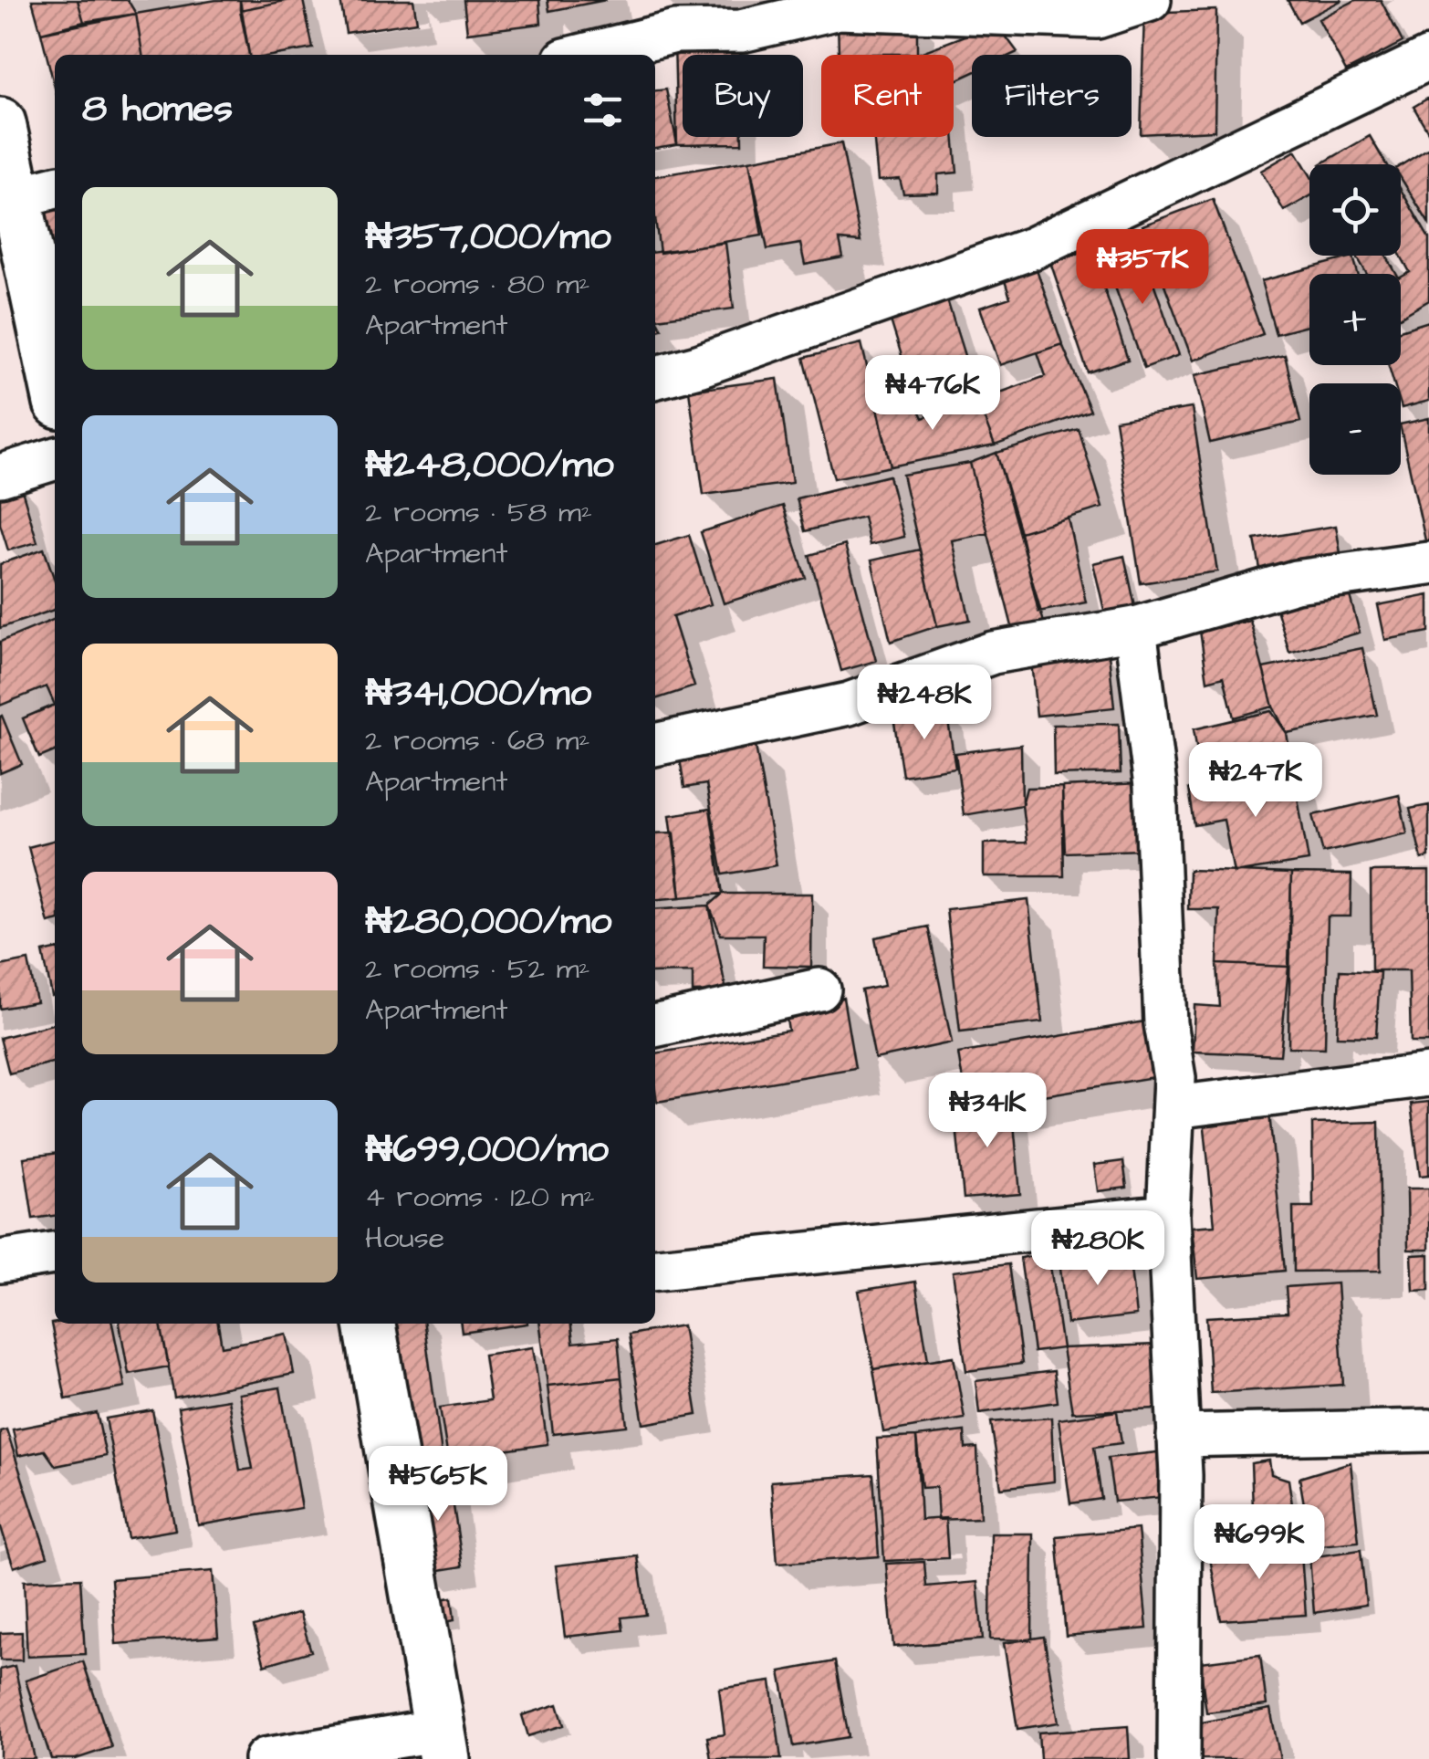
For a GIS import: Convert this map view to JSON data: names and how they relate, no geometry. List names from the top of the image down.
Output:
{
  "page": {
    "chip": ["Buy", "Rent", "Filters"],
    "heading": "8 homes",
    "map_buttons": ["+", "−"],
    "list": [
      {
        "name": "₦357,000/mo",
        "note": "2 rooms · 80 m² · Apartment"
      },
      {
        "name": "₦248,000/mo",
        "note": "2 rooms · 58 m² · Apartment"
      },
      {
        "name": "₦341,000/mo",
        "note": "2 rooms · 68 m² · Apartment"
      },
      {
        "name": "₦280,000/mo",
        "note": "2 rooms · 52 m² · Apartment"
      },
      {
        "name": "₦699,000/mo",
        "note": "4 rooms · 120 m² · House"
      }
    ],
    "price": [
      "₦357K",
      "₦476K",
      "₦248K",
      "₦247K",
      "₦341K",
      "₦280K",
      "₦565K",
      "₦699K"
    ]
  }
}
